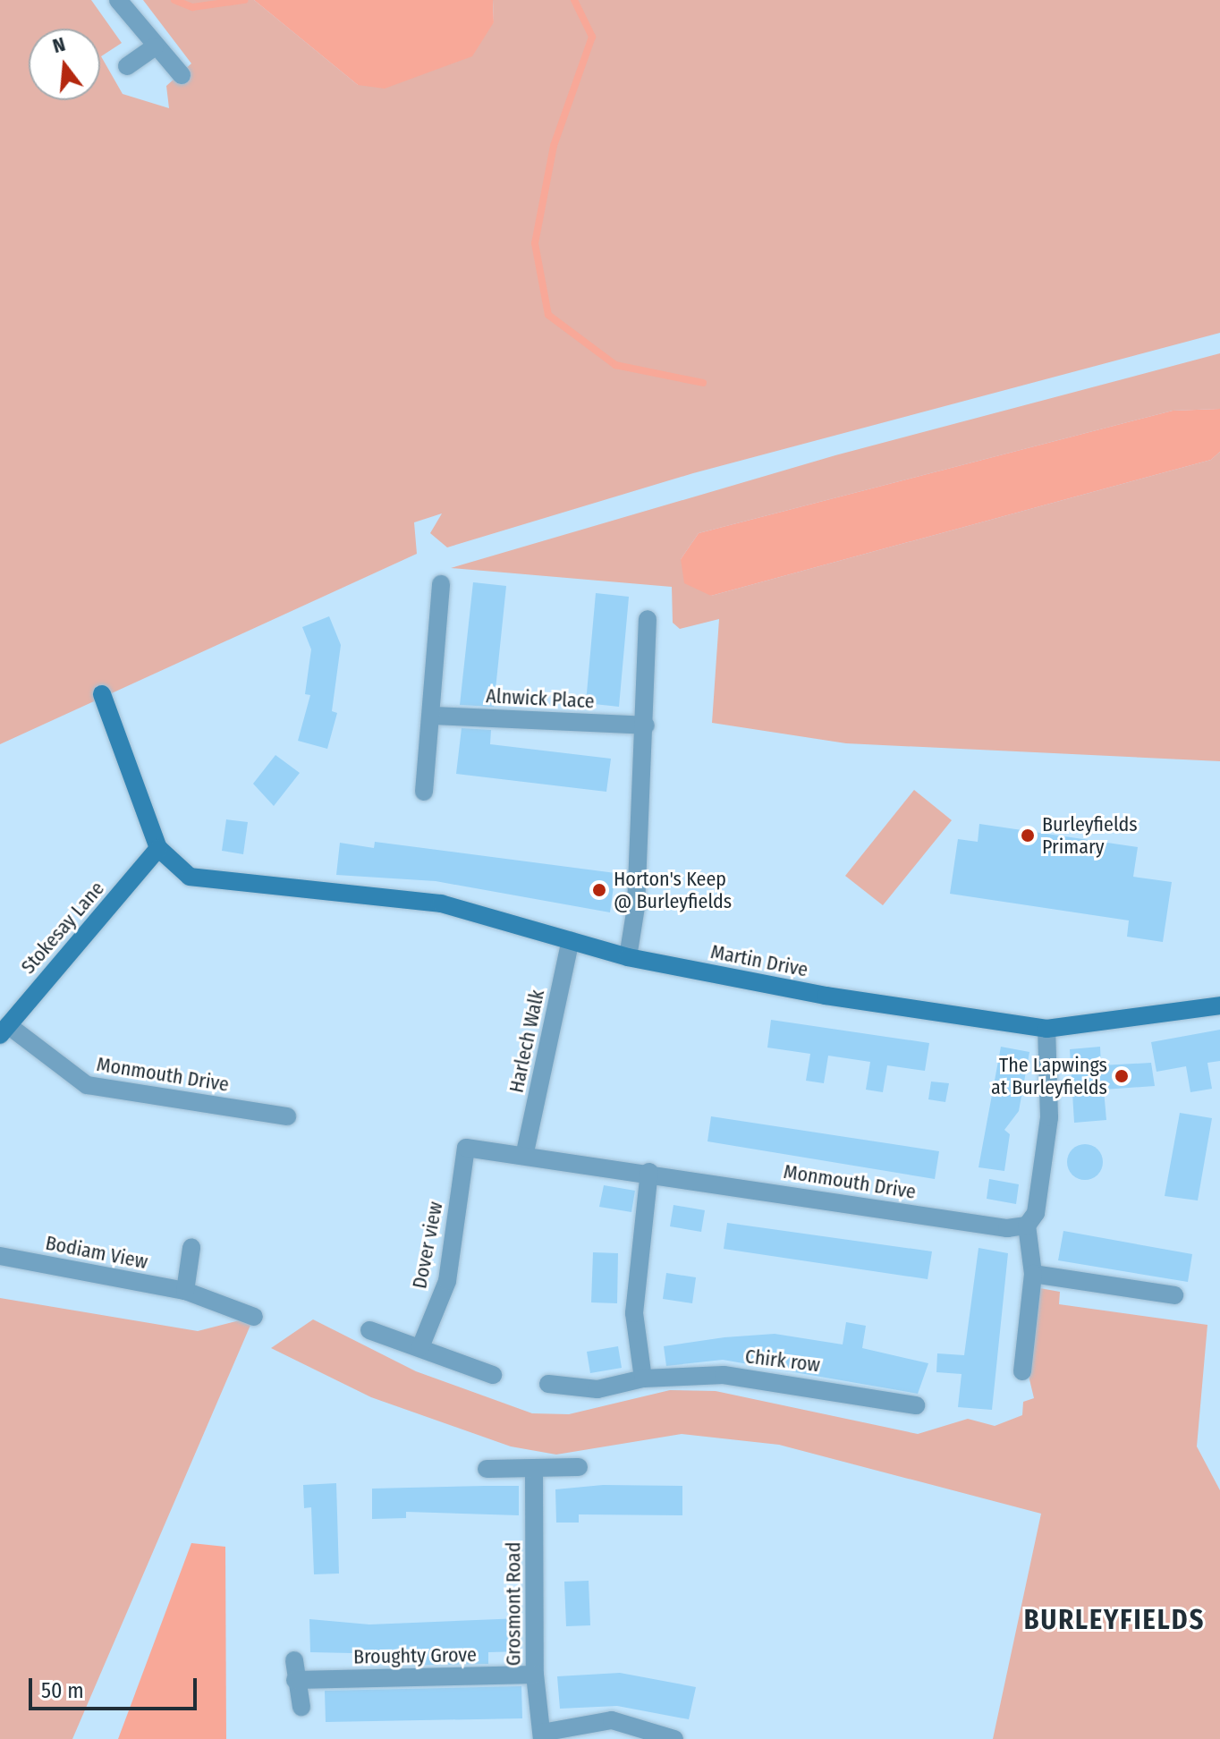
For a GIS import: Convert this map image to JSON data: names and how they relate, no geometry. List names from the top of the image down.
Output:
{
  "streets": {
    "street": [
      "Alnwick Place",
      "Stokesay Lane",
      "Martin Drive",
      "Harlech Walk",
      "Monmouth Drive",
      "Dover view",
      "Bodiam View",
      "Chirk row",
      "Grosmont Road",
      "Broughty Grove"
    ]
  },
  "crossings": [
    ["Stokesay Lane", "Martin Drive"],
    ["Stokesay Lane", "Monmouth Drive"],
    ["Martin Drive", "Harlech Walk"],
    ["Harlech Walk", "Monmouth Drive"],
    ["Monmouth Drive", "Dover view"],
    ["Grosmont Road", "Broughty Grove"]
  ],
  "districts": ["BURLEYFIELDS"],
  "places": ["Burleyfields Primary", "Horton's Keep @ Burleyfields", "The Lapwings at Burleyfields"],
  "scale_bar": "50 m",
  "north": "top"
}
